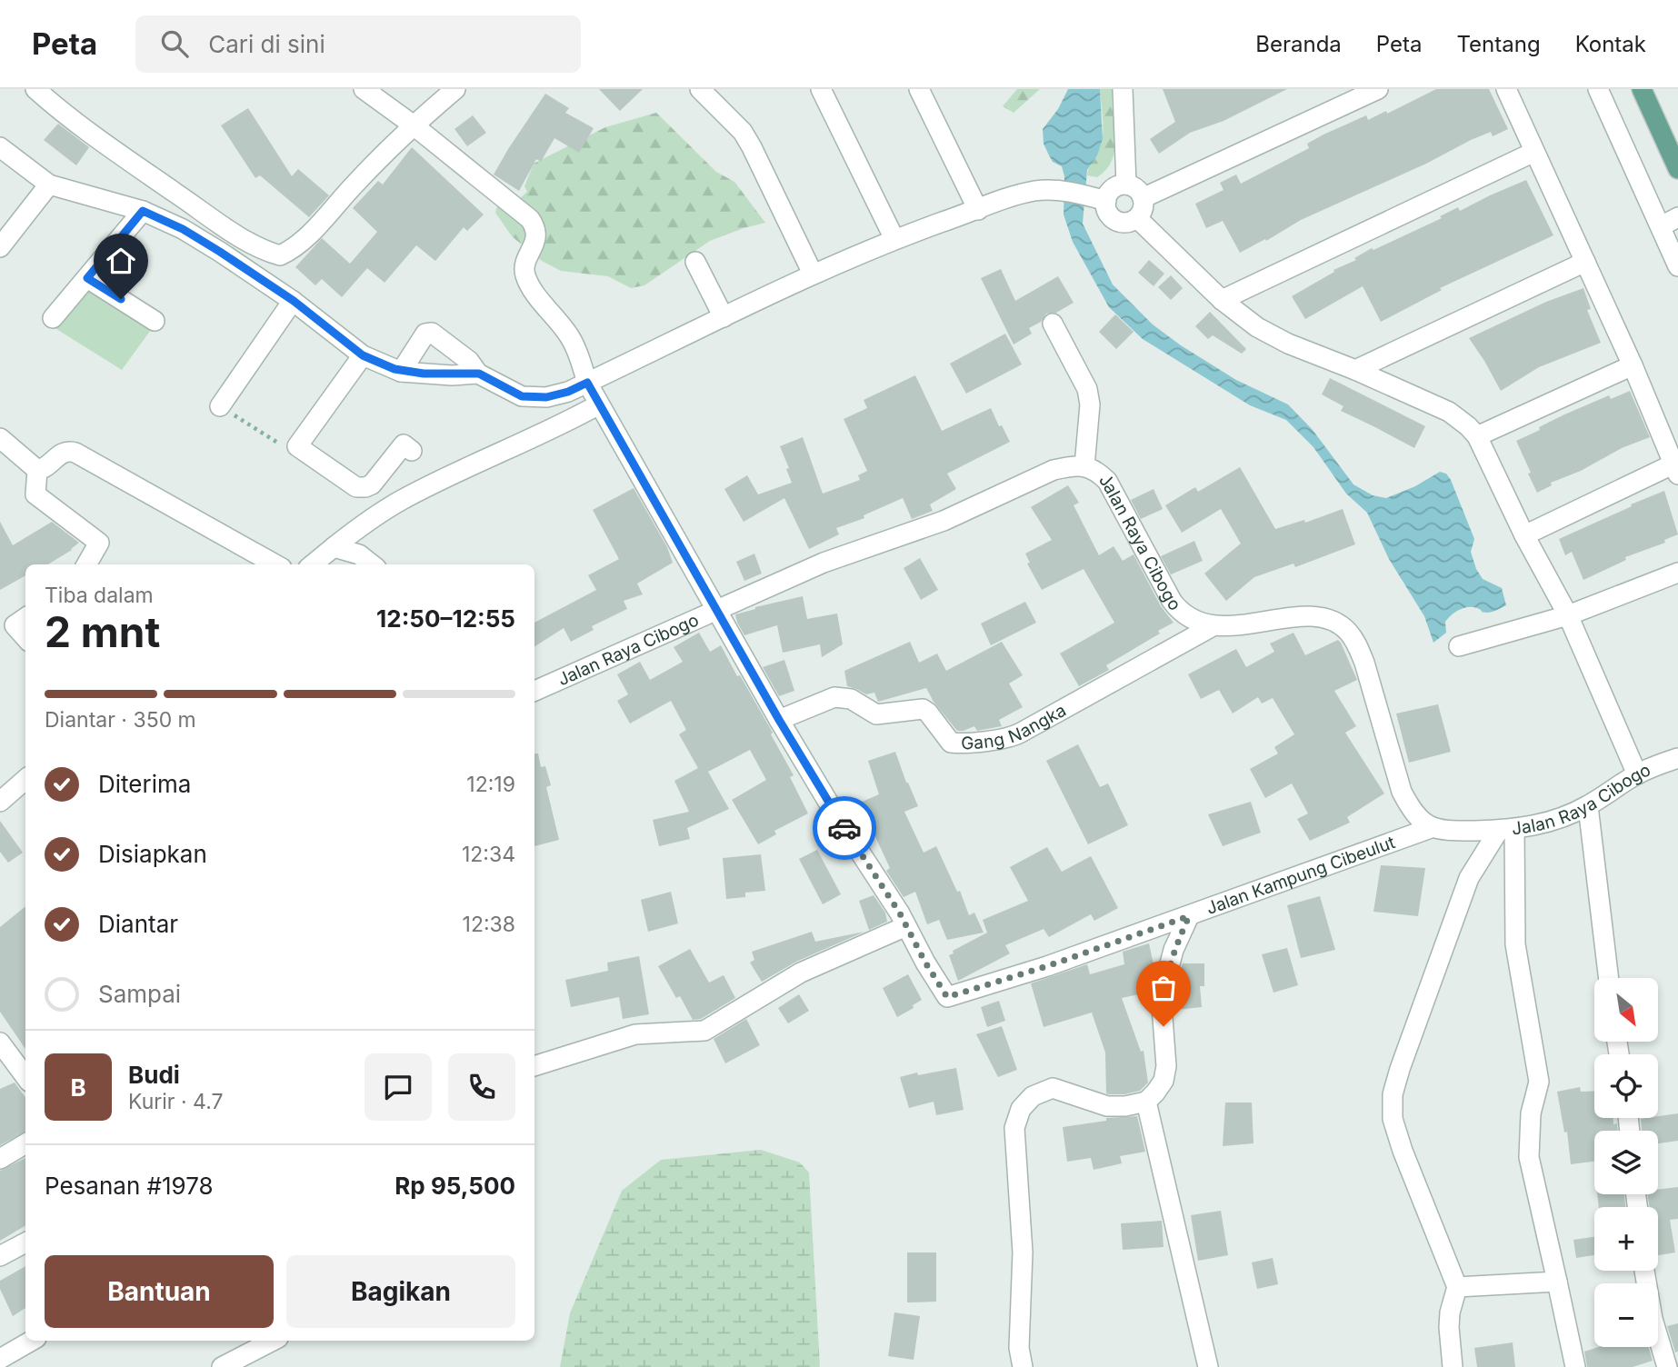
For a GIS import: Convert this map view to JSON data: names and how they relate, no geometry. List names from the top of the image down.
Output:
{
  "streets": {
    "street": ["Jalan Raya Cibogo", "Gang Nangka", "Jalan Kampung Cibeulut"]
  },
  "crossings": [
    ["Jalan Raya Cibogo", "Gang Nangka"],
    ["Jalan Raya Cibogo", "Jalan Kampung Cibeulut"]
  ],
  "north": "bottom right",
  "page": {
    "header": "Peta",
    "search": "Cari di sini",
    "nav": [
      "Beranda",
      "Peta",
      "Tentang",
      "Kontak"
    ],
    "heading": ["2 mnt", "Tiba dalam", "12:50–12:55"],
    "panel": [
      "Budi",
      "Kurir · 4.7",
      "Pesanan #1978",
      "Rp 95,500"
    ],
    "bar": "Diantar · 350 m",
    "list": [
      ["Diterima", "12:19"],
      ["Disiapkan", "12:34"],
      ["Diantar", "12:38"],
      "Sampai"
    ],
    "map_buttons": ["+", "−"],
    "round": "B",
    "buttons": ["Bantuan", "Bagikan"]
  }
}
